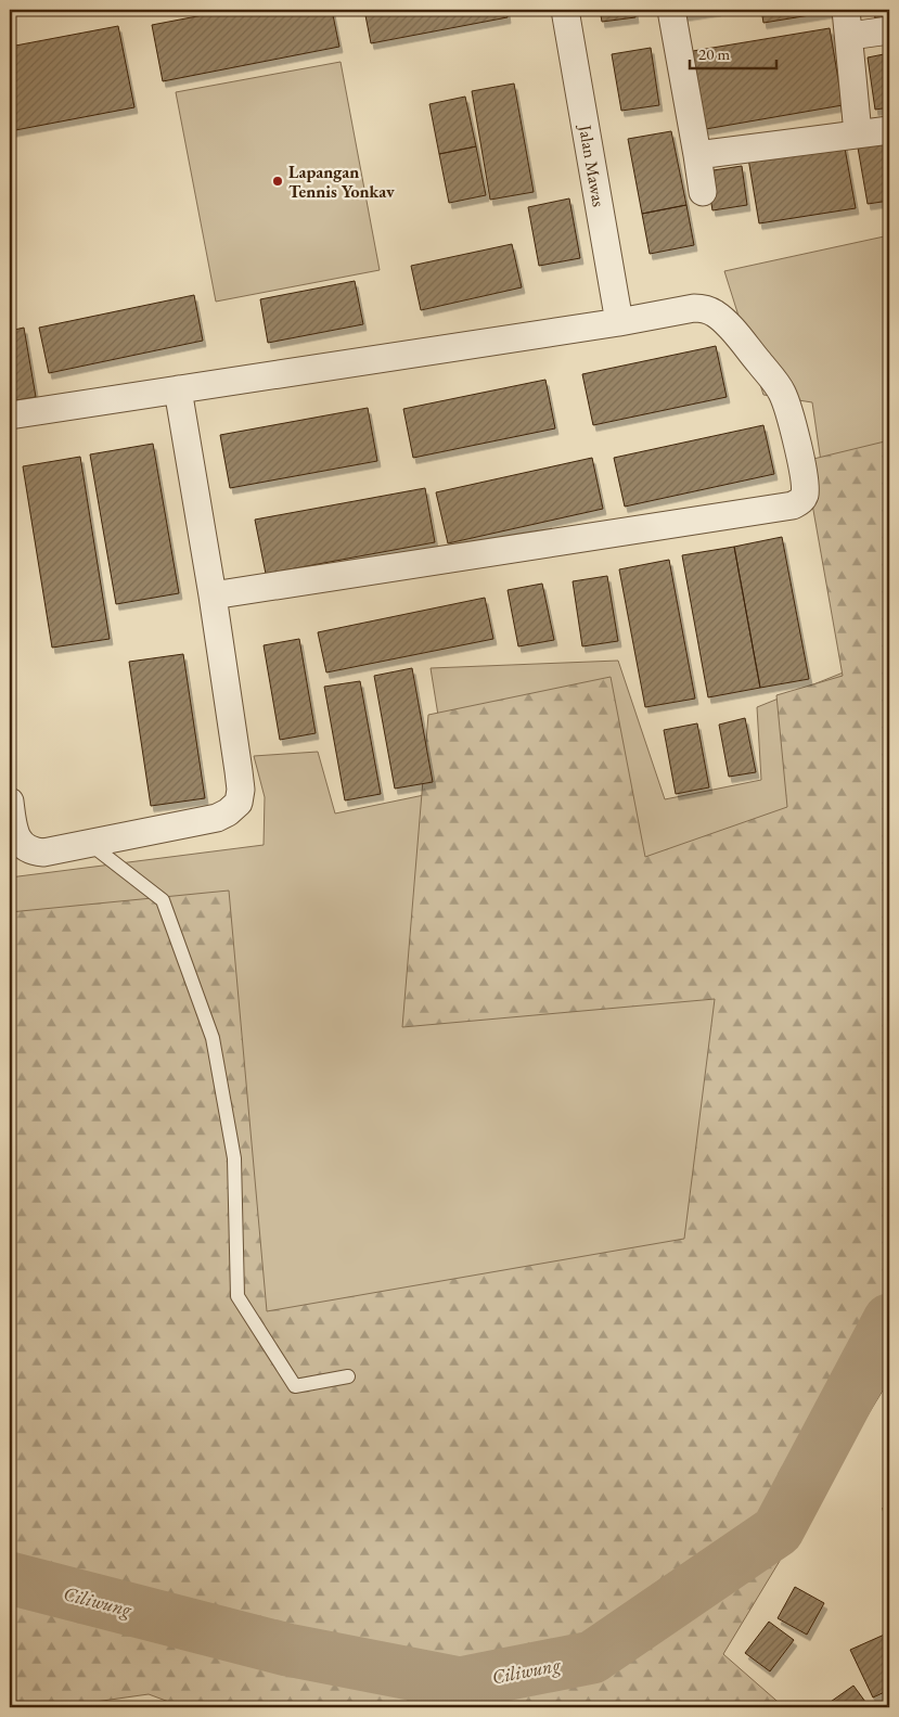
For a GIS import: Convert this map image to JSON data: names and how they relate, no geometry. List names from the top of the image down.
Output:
{
  "streets": {
    "street": ["Jalan Mawas"]
  },
  "water": ["Ciliwung"],
  "places": ["Lapangan Tennis Yonkav"],
  "scale_bar": "20 m"
}
